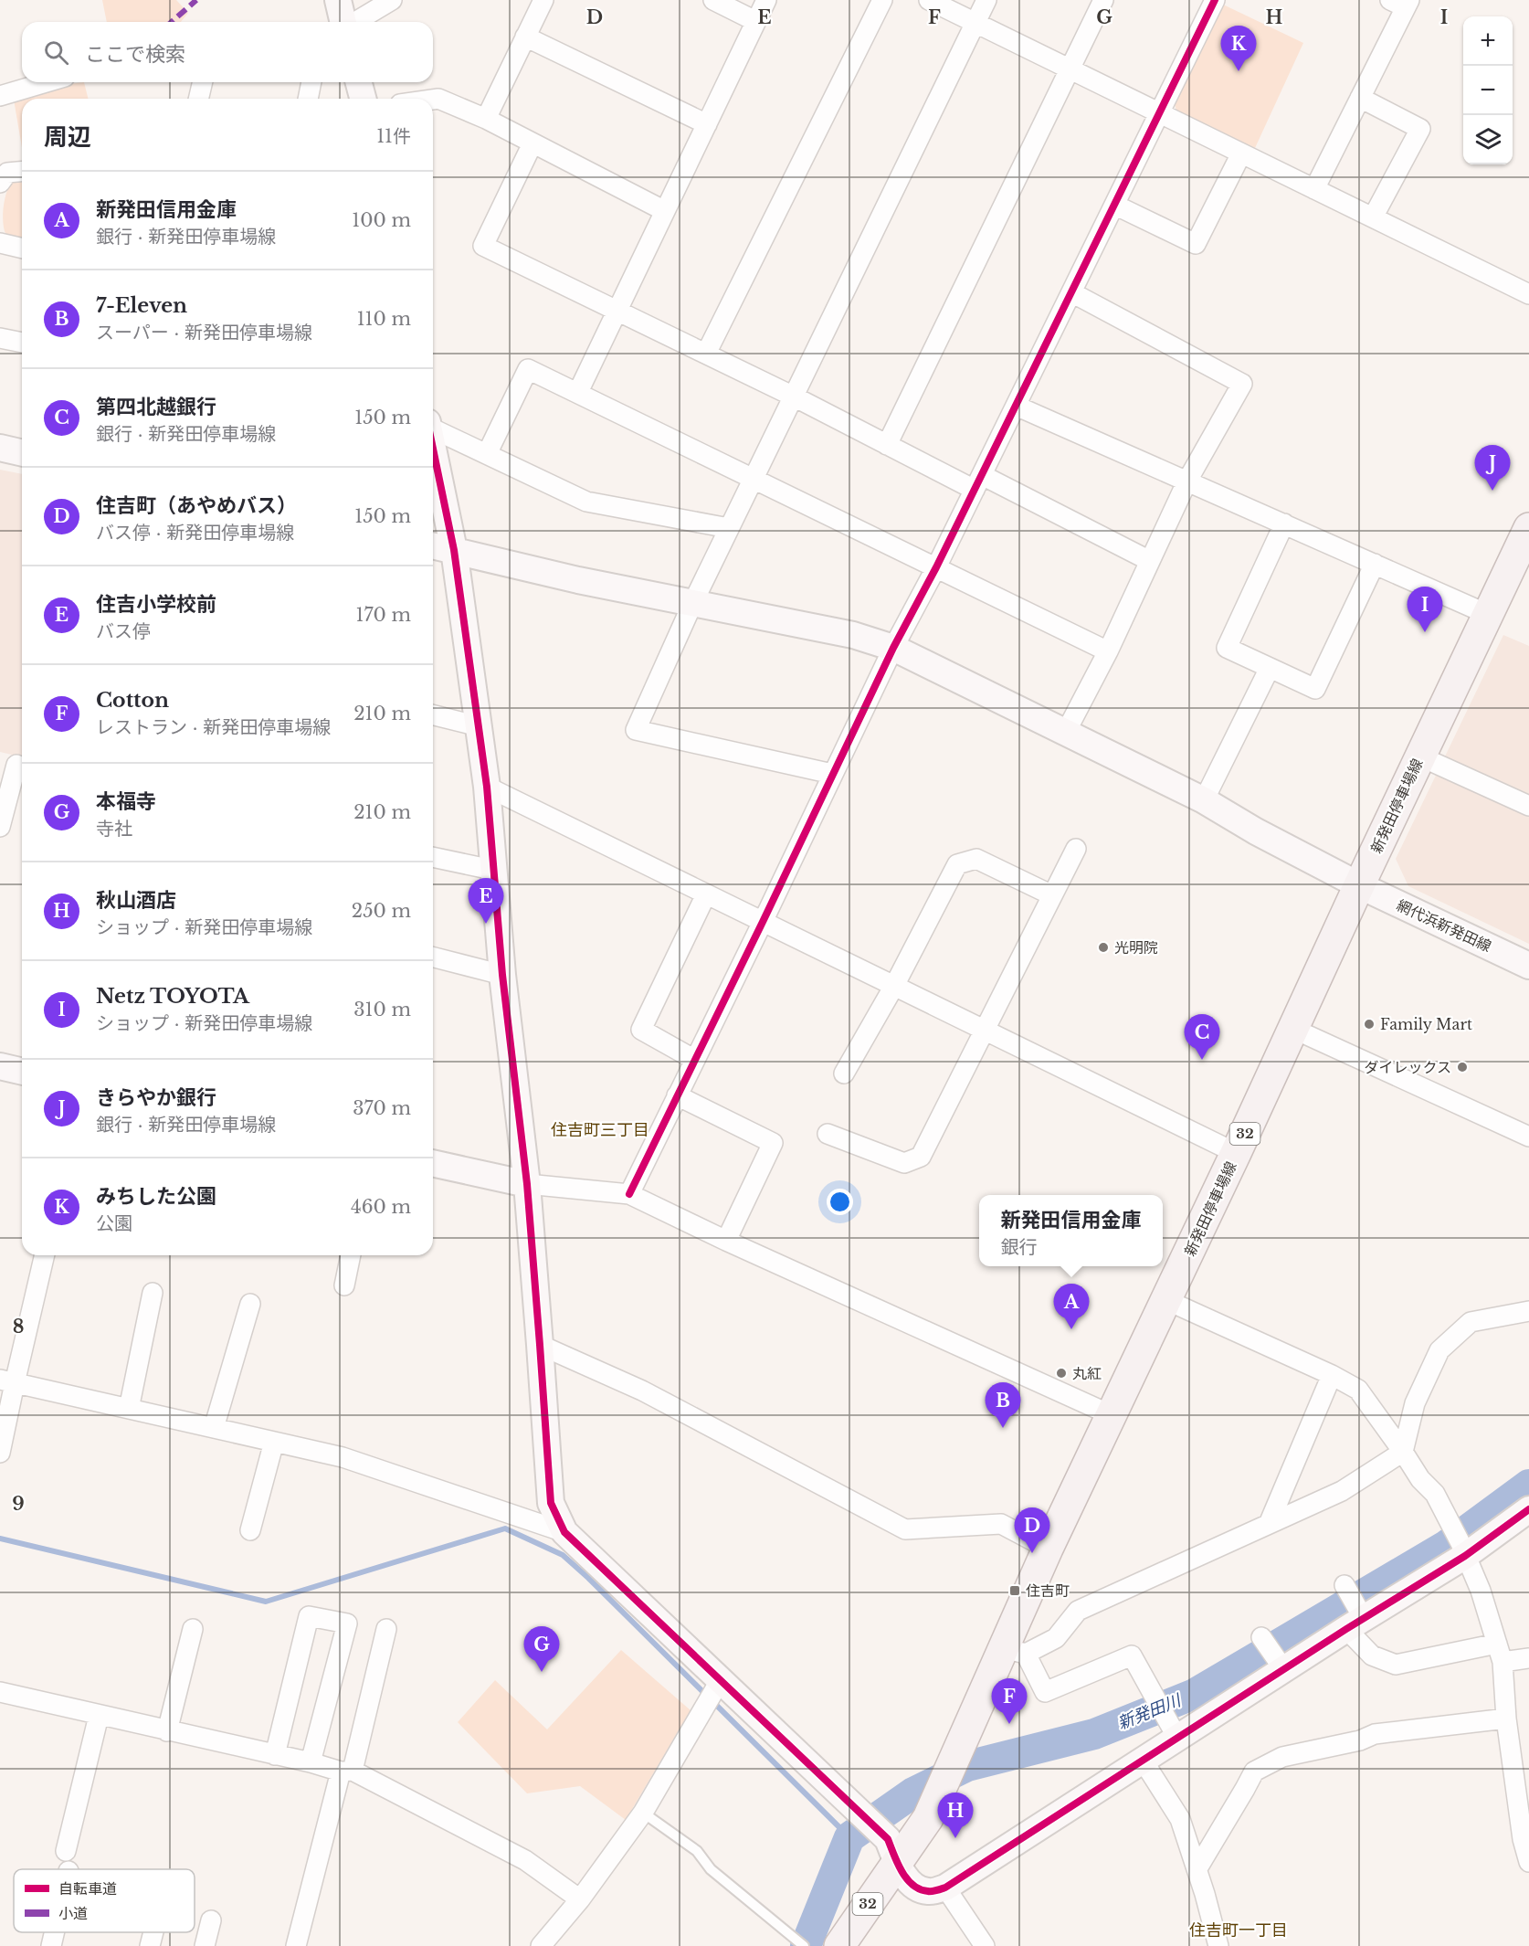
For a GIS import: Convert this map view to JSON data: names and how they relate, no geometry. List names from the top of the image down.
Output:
{
  "streets": {
    "main road": ["新発田停車場線", "32"],
    "street": ["網代浜新発田線"]
  },
  "crossings": [
    ["新発田停車場線", "網代浜新発田線"],
    ["新発田停車場線", "32"]
  ],
  "districts": ["住吉町三丁目", "住吉町一丁目"],
  "water": ["新発田川"],
  "places": {
    "other": [
      "光明院",
      "Family Mart",
      "ダイレックス",
      "丸紅"
    ],
    "transit": ["住吉町"]
  },
  "legend": ["自転車道", "小道"],
  "page": {
    "map_buttons": ["+", "−"],
    "search": "ここで検索",
    "pins": [
      "K",
      "J",
      "I",
      "E",
      "C",
      "A",
      "B",
      "D",
      "G",
      "F",
      "H"
    ],
    "heading": ["周辺", "11件"],
    "list": [
      {
        "mark": "A",
        "name": "新発田信用金庫",
        "note": "銀行 · 新発田停車場線",
        "value": "100 m"
      },
      {
        "mark": "B",
        "name": "7-Eleven",
        "note": "スーパー · 新発田停車場線",
        "value": "110 m"
      },
      {
        "mark": "C",
        "name": "第四北越銀行",
        "note": "銀行 · 新発田停車場線",
        "value": "150 m"
      },
      {
        "mark": "D",
        "name": "住吉町（あやめバス）",
        "note": "バス停 · 新発田停車場線",
        "value": "150 m"
      },
      {
        "mark": "E",
        "name": "住吉小学校前",
        "note": "バス停",
        "value": "170 m"
      },
      {
        "mark": "F",
        "name": "Cotton",
        "note": "レストラン · 新発田停車場線",
        "value": "210 m"
      },
      {
        "mark": "G",
        "name": "本福寺",
        "note": "寺社",
        "value": "210 m"
      },
      {
        "mark": "H",
        "name": "秋山酒店",
        "note": "ショップ · 新発田停車場線",
        "value": "250 m"
      },
      {
        "mark": "I",
        "name": "Netz TOYOTA",
        "note": "ショップ · 新発田停車場線",
        "value": "310 m"
      },
      {
        "mark": "J",
        "name": "きらやか銀行",
        "note": "銀行 · 新発田停車場線",
        "value": "370 m"
      },
      {
        "mark": "K",
        "name": "みちした公園",
        "note": "公園",
        "value": "460 m"
      }
    ],
    "popup": ["新発田信用金庫", "銀行"]
  },
  "grid": {
    "columns": [
      "D",
      "E",
      "F",
      "G",
      "H",
      "I"
    ],
    "rows": ["8", "9"]
  }
}
